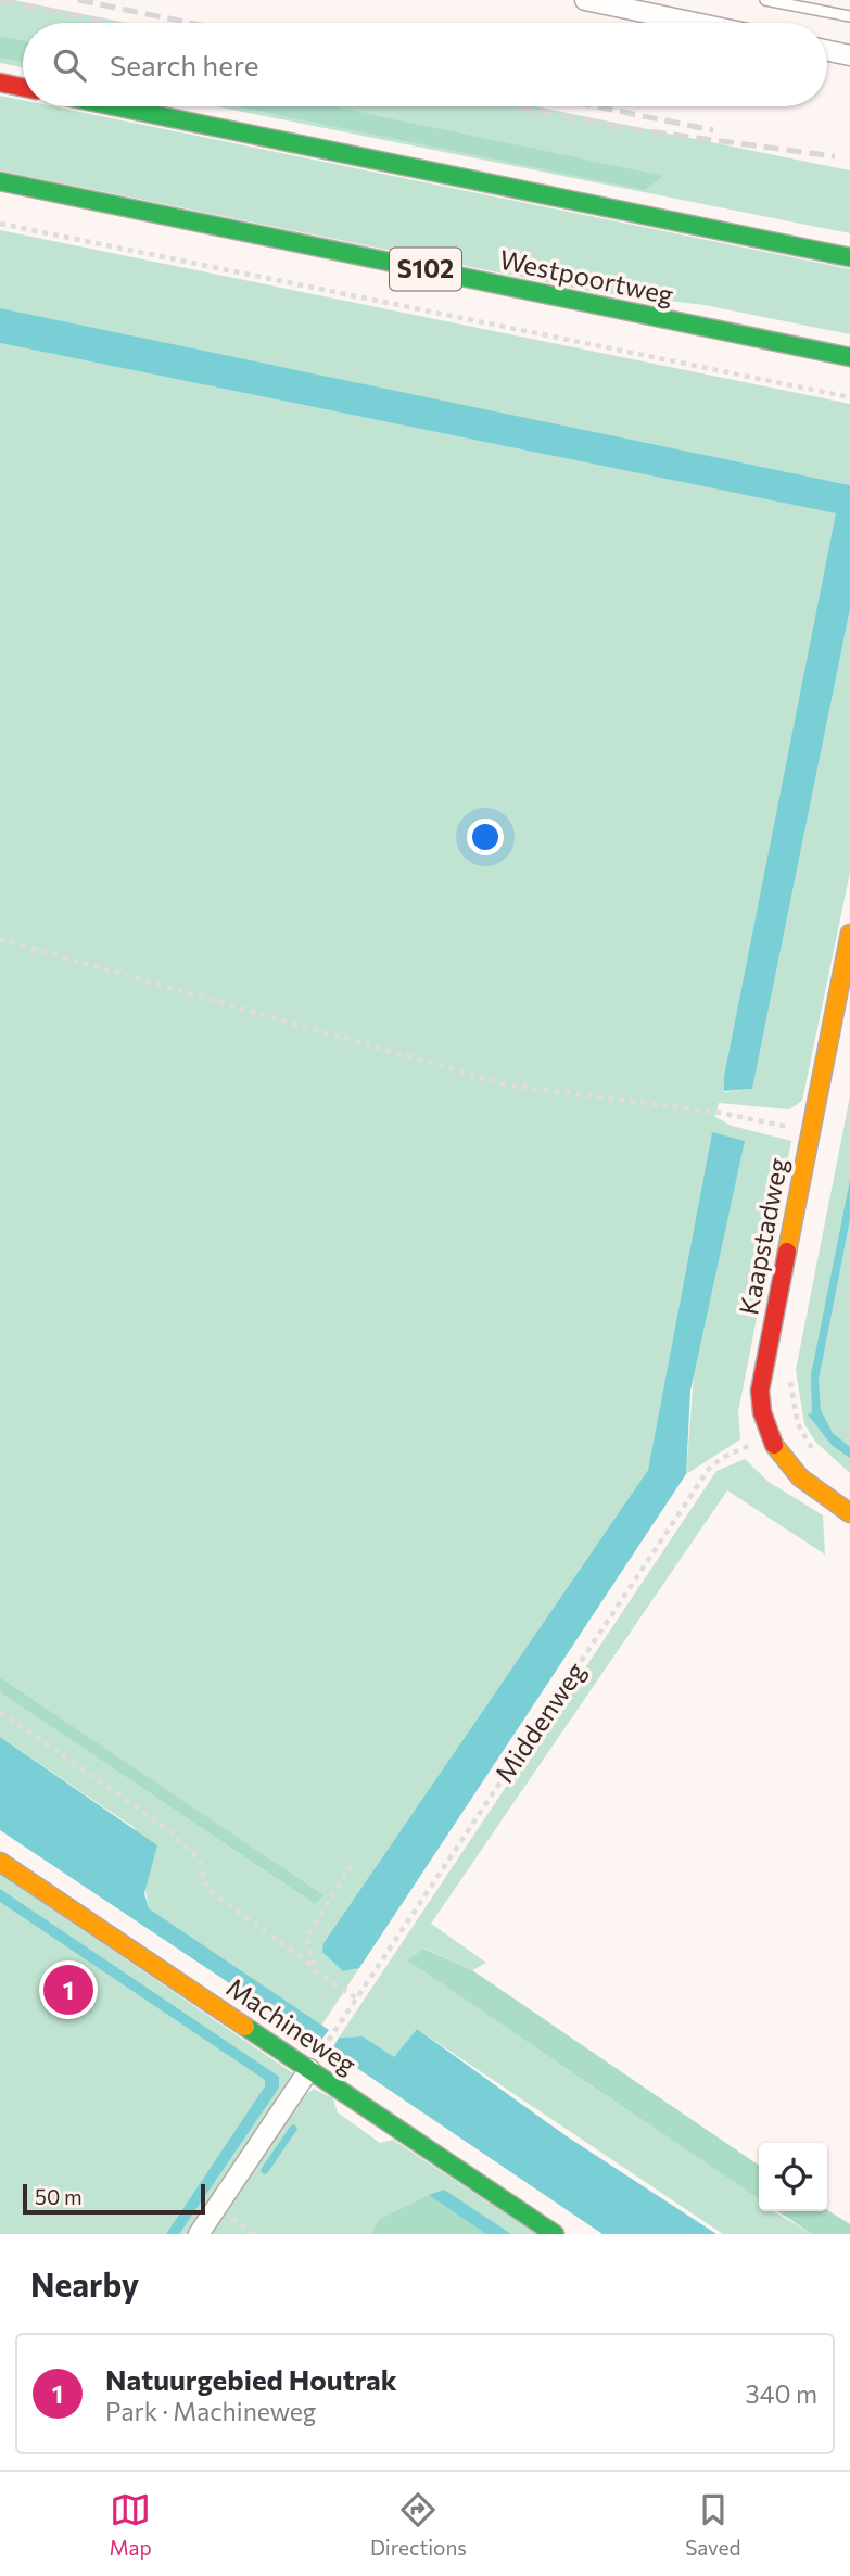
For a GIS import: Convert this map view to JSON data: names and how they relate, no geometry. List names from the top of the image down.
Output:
{
  "streets": {
    "main road": [
      "S102",
      "Westpoortweg",
      "Kaapstadweg",
      "Machineweg"
    ],
    "path": ["Middenweg"]
  },
  "crossings": [
    ["Kaapstadweg", "Middenweg"],
    ["Middenweg", "Machineweg"]
  ],
  "scale_bar": "50 m",
  "page": {
    "search": "Search here",
    "pins": "1",
    "scale": "50 m",
    "heading": "Nearby",
    "list": [
      {
        "mark": "1",
        "name": "Natuurgebied Houtrak",
        "note": "Park · Machineweg",
        "value": "340 m"
      }
    ],
    "nav": ["Map", "Directions", "Saved"]
  }
}
